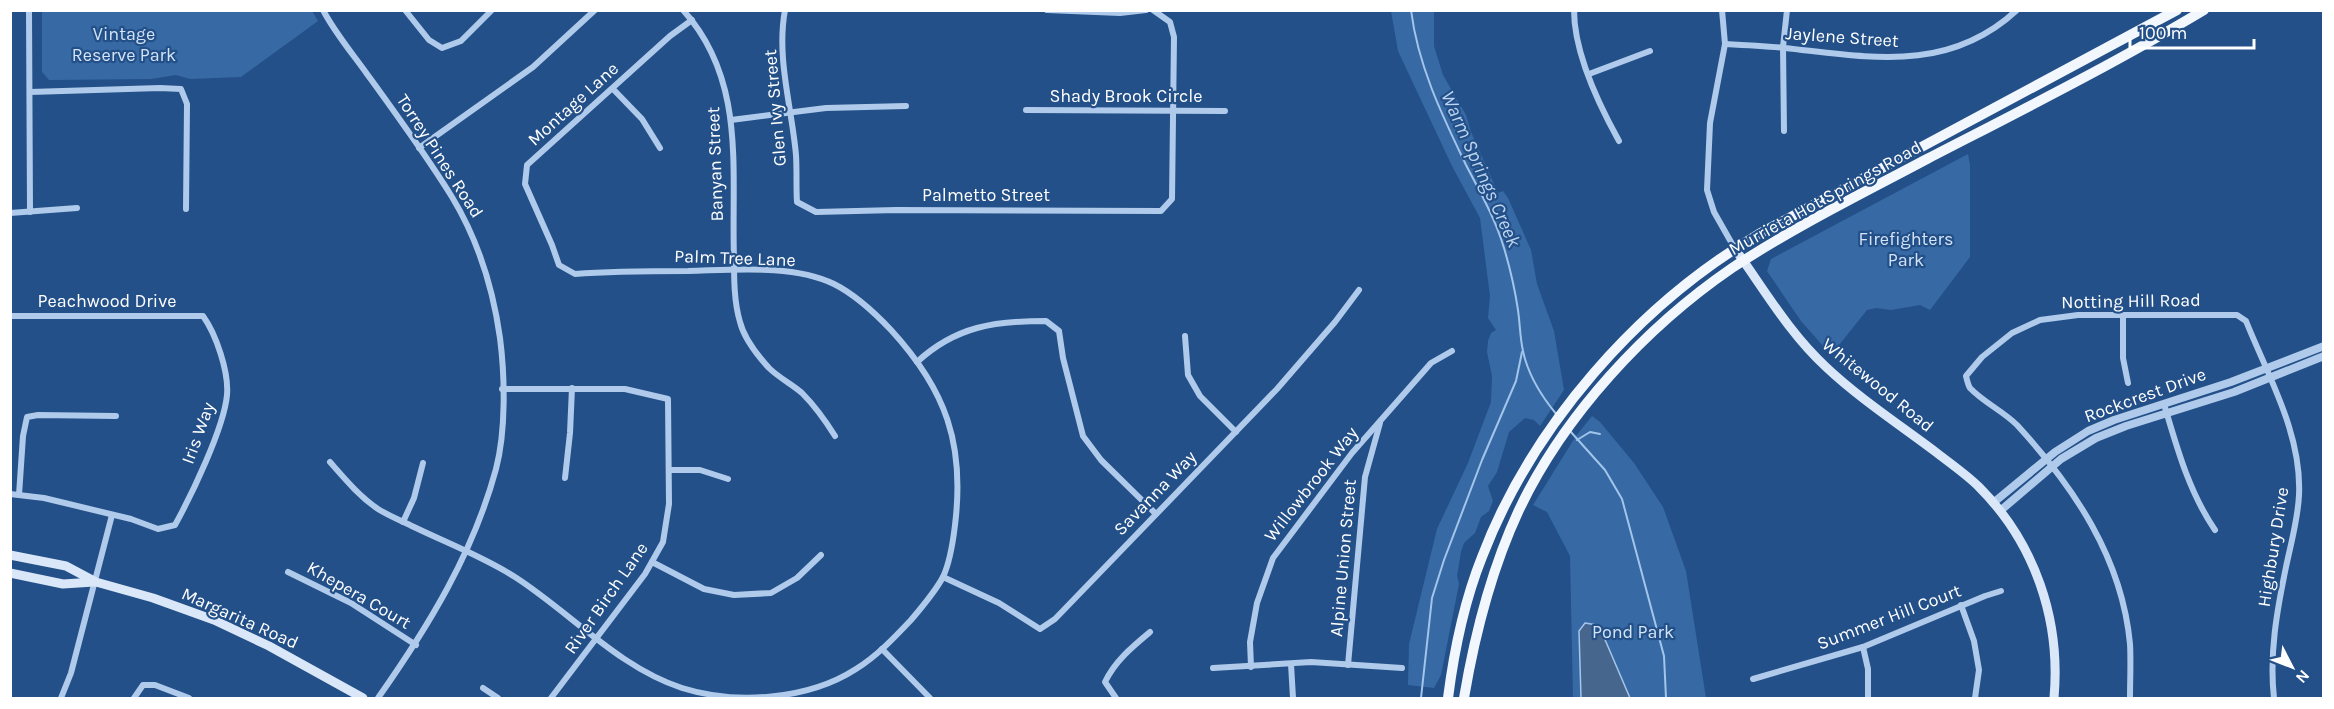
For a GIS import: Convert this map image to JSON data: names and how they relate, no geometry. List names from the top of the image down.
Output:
{
  "streets": {
    "main road": ["Murrieta Hot Springs Road", "Whitewood Road", "Margarita Road"],
    "street": [
      "Jaylene Street",
      "Shady Brook Circle",
      "Montage Lane",
      "Glen Ivy Street",
      "Torrey Pines Road",
      "Banyan Street",
      "Palmetto Street",
      "Palm Tree Lane",
      "Peachwood Drive",
      "Notting Hill Road",
      "Rockcrest Drive",
      "Iris Way",
      "Willowbrook Way",
      "Savanna Way",
      "Highbury Drive",
      "Alpine Union Street",
      "Khepera Court",
      "River Birch Lane",
      "Summer Hill Court"
    ]
  },
  "crossings": [
    ["Jaylene Street", "Whitewood Road"],
    ["Shady Brook Circle", "Palmetto Street"],
    ["Montage Lane", "Banyan Street"],
    ["Montage Lane", "Palm Tree Lane"],
    ["Glen Ivy Street", "Palmetto Street"],
    ["Torrey Pines Road", "Palm Tree Lane"],
    ["Torrey Pines Road", "Khepera Court"],
    ["Banyan Street", "Palm Tree Lane"],
    ["Murrieta Hot Springs Road", "Whitewood Road"],
    ["Palm Tree Lane", "Savanna Way"],
    ["Palm Tree Lane", "River Birch Lane"],
    ["Peachwood Drive", "Iris Way"],
    ["Notting Hill Road", "Rockcrest Drive"],
    ["Notting Hill Road", "Highbury Drive"],
    ["Whitewood Road", "Rockcrest Drive"],
    ["Rockcrest Drive", "Highbury Drive"],
    ["Willowbrook Way", "Alpine Union Street"]
  ],
  "water": ["Warm Springs Creek"],
  "parks": ["Vintage Reserve Park", "Firefighters Park", "Pond Park"],
  "scale_bar": "100 m",
  "north": "bottom right"
}
